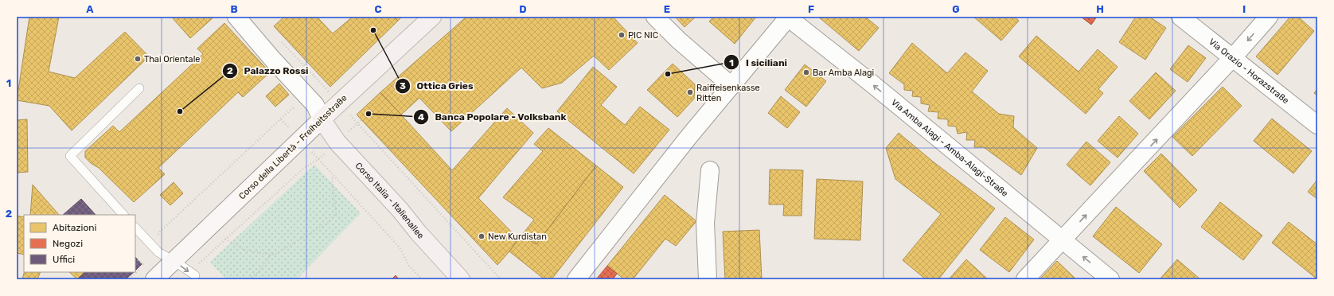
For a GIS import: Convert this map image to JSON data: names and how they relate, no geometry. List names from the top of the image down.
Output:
{
  "streets": {
    "main road": ["Corso della Libertà - Freiheitsstraße", "Corso Italia - Italienallee"],
    "street": ["Via Orazio - Horazstraße", "Via Amba Alagi - Amba-Alagi-Straße"]
  },
  "crossings": [
    ["Corso della Libertà - Freiheitsstraße", "Corso Italia - Italienallee"]
  ],
  "one_way": ["Via Amba Alagi - Amba-Alagi-Straße"],
  "places": [
    "Ottica Gries",
    "PIC NIC",
    "Thai Orientale",
    "Bar Amba Alagi",
    "I siciliani",
    "Raiffeisenkasse Ritten",
    "Palazzo Rossi",
    "Banca Popolare - Volksbank",
    "New Kurdistan"
  ],
  "legend": ["Abitazioni", "Negozi", "Uffici"],
  "grid": {
    "columns": [
      "A",
      "B",
      "C",
      "D",
      "E",
      "F",
      "G",
      "H",
      "I"
    ],
    "rows": ["1", "2"]
  }
}
